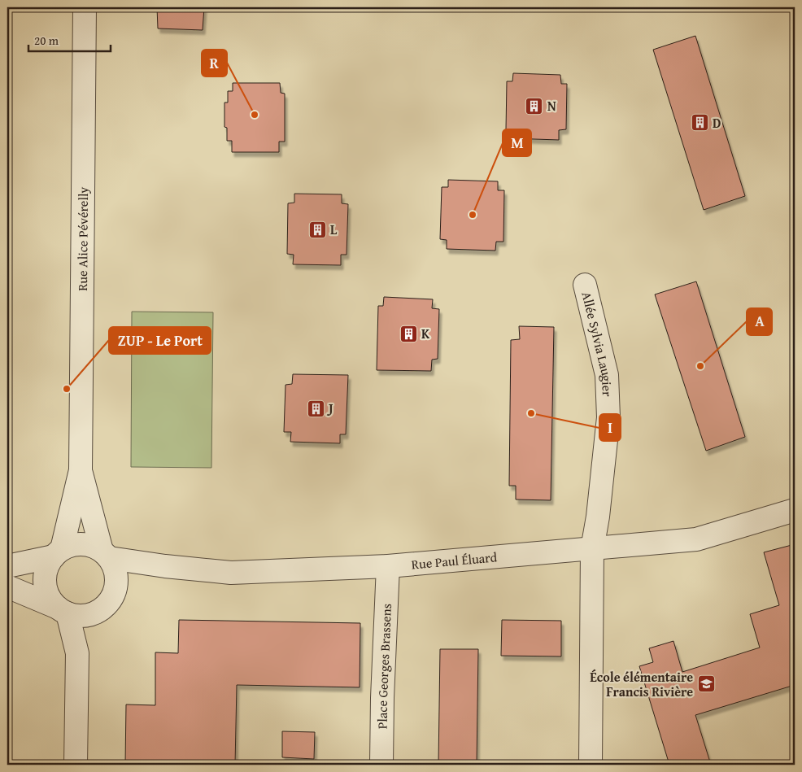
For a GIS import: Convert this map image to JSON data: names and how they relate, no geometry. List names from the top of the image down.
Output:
{
  "streets": {
    "street": [
      "Rue Alice Pévérelly",
      "Allée Sylvia Laugier",
      "Rue Paul Éluard",
      "Place Georges Brassens"
    ]
  },
  "crossings": [
    ["Rue Alice Pévérelly", "Rue Paul Éluard"],
    ["Allée Sylvia Laugier", "Rue Paul Éluard"],
    ["Rue Paul Éluard", "Place Georges Brassens"]
  ],
  "places": {
    "building": [
      "N",
      "D",
      "L",
      "K",
      "J"
    ],
    "other": [
      "R",
      "M",
      "A",
      "ZUP - Le Port",
      "I"
    ],
    "school or university": ["École élémentaire Francis Rivière"]
  },
  "scale_bar": "20 m"
}
